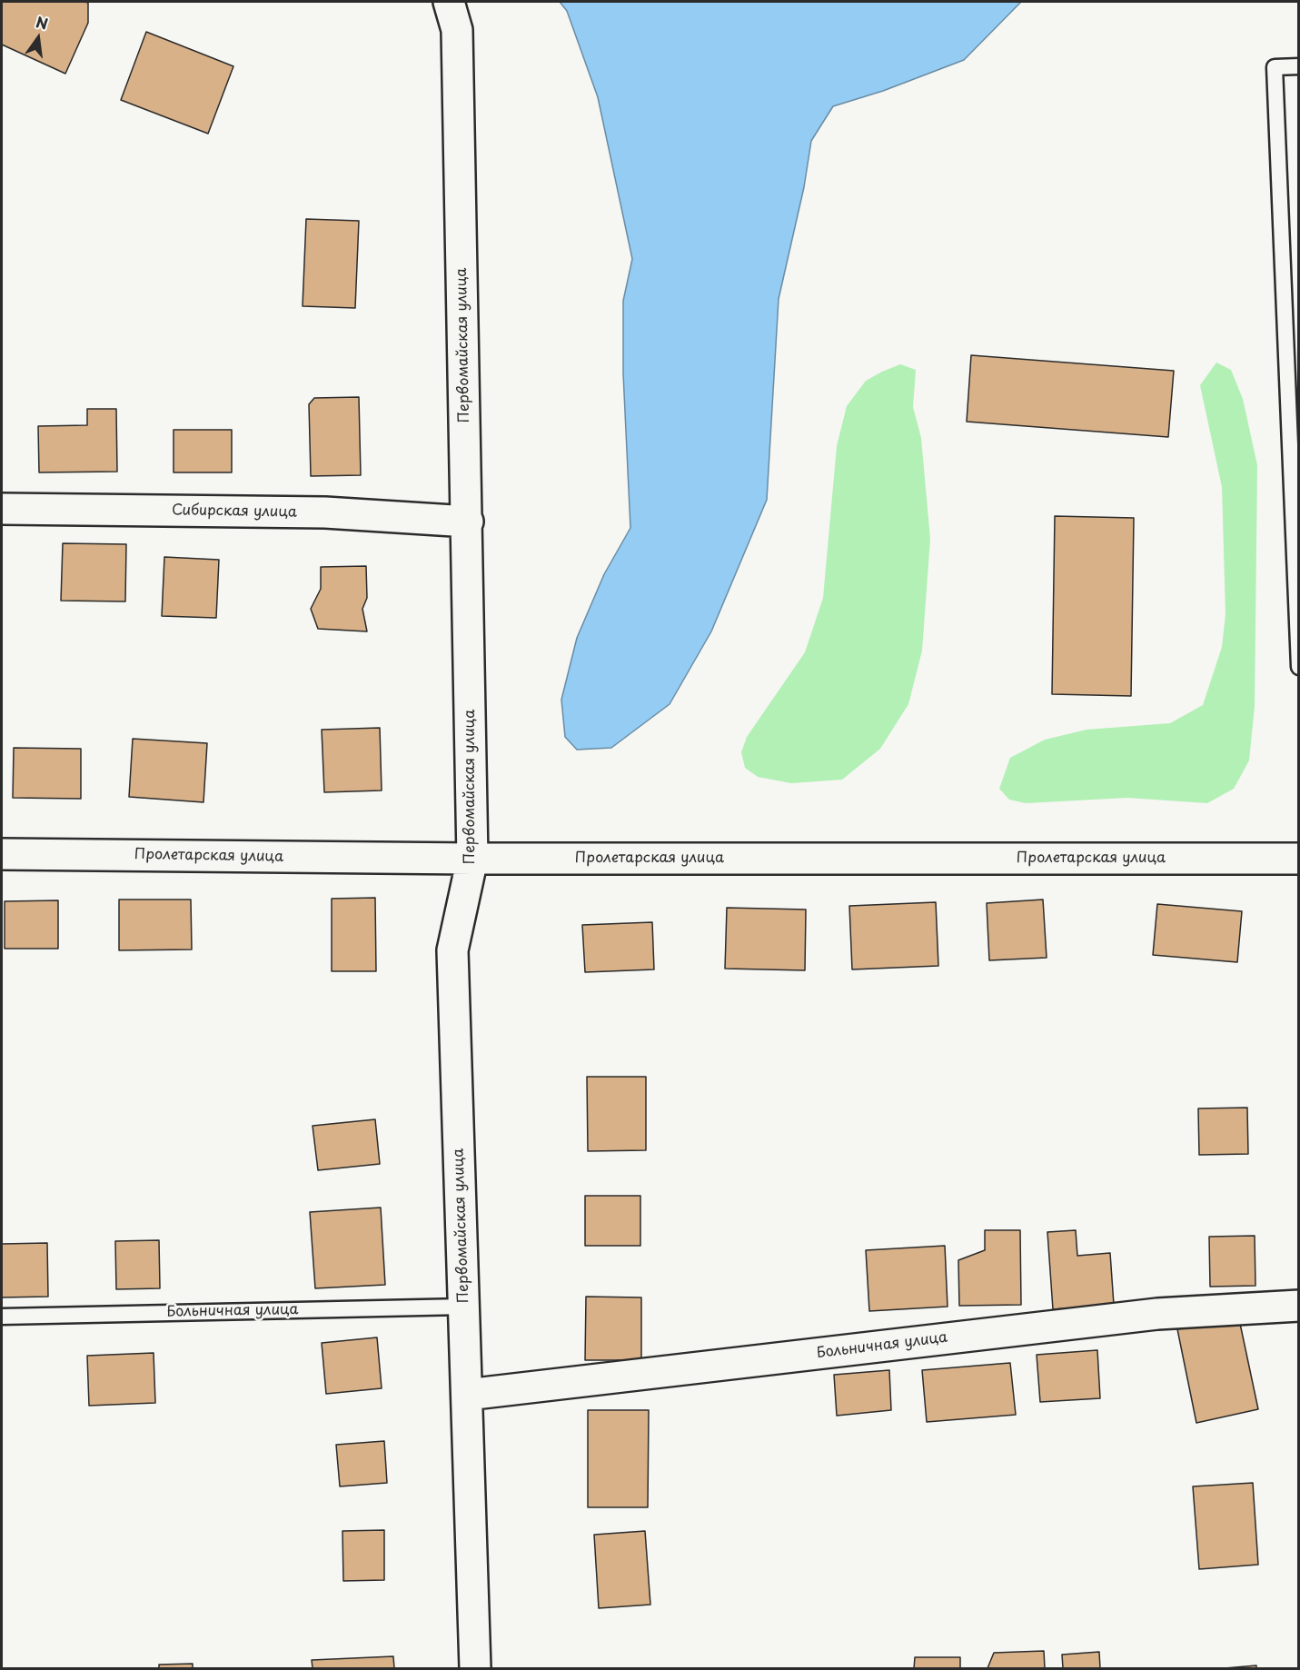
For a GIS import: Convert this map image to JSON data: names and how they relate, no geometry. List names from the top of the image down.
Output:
{
  "streets": {
    "street": [
      "Первомайская улица",
      "Сибирская улица",
      "Пролетарская улица",
      "Больничная улица"
    ]
  },
  "crossings": [
    ["Первомайская улица", "Сибирская улица"],
    ["Первомайская улица", "Пролетарская улица"],
    ["Первомайская улица", "Больничная улица"]
  ],
  "north": "top"
}
